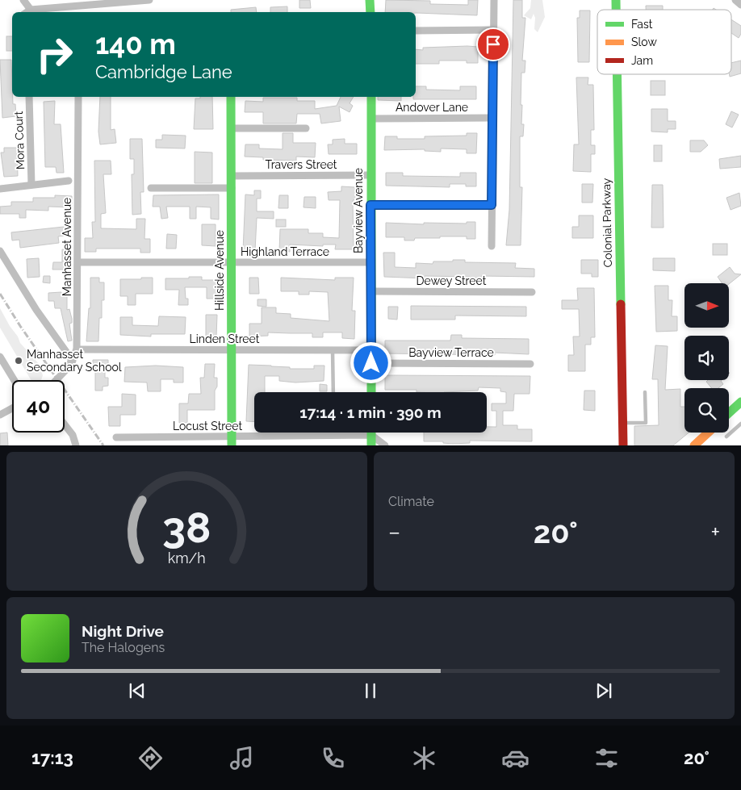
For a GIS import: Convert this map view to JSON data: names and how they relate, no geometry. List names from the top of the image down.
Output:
{
  "streets": {
    "street": [
      "Andover Lane",
      "Mora Court",
      "Travers Street",
      "Bayview Avenue",
      "Colonial Parkway",
      "Manhasset Avenue",
      "Highland Terrace",
      "Hillside Avenue",
      "Dewey Street",
      "Linden Street",
      "Bayview Terrace",
      "Locust Street"
    ]
  },
  "crossings": [
    ["Andover Lane", "Bayview Avenue"],
    ["Travers Street", "Bayview Avenue"],
    ["Travers Street", "Hillside Avenue"],
    ["Bayview Avenue", "Highland Terrace"],
    ["Bayview Avenue", "Dewey Street"],
    ["Bayview Avenue", "Linden Street"],
    ["Bayview Avenue", "Bayview Terrace"],
    ["Manhasset Avenue", "Highland Terrace"],
    ["Manhasset Avenue", "Linden Street"],
    ["Highland Terrace", "Hillside Avenue"],
    ["Hillside Avenue", "Linden Street"],
    ["Hillside Avenue", "Locust Street"]
  ],
  "places": ["Manhasset Secondary School"],
  "legend": ["Fast", "Slow", "Jam"],
  "north": "right",
  "page": {
    "turn": ["140 m", "Cambridge Lane"],
    "limit": "40",
    "trip": "17:14 · 1 min · 390 m",
    "tile": "Climate",
    "heat": ["−", "20°", "+"],
    "song": ["Night Drive", "The Halogens"],
    "tabs": ["17:13", "20°"],
    "gauge": ["38", "km/h"]
  }
}
